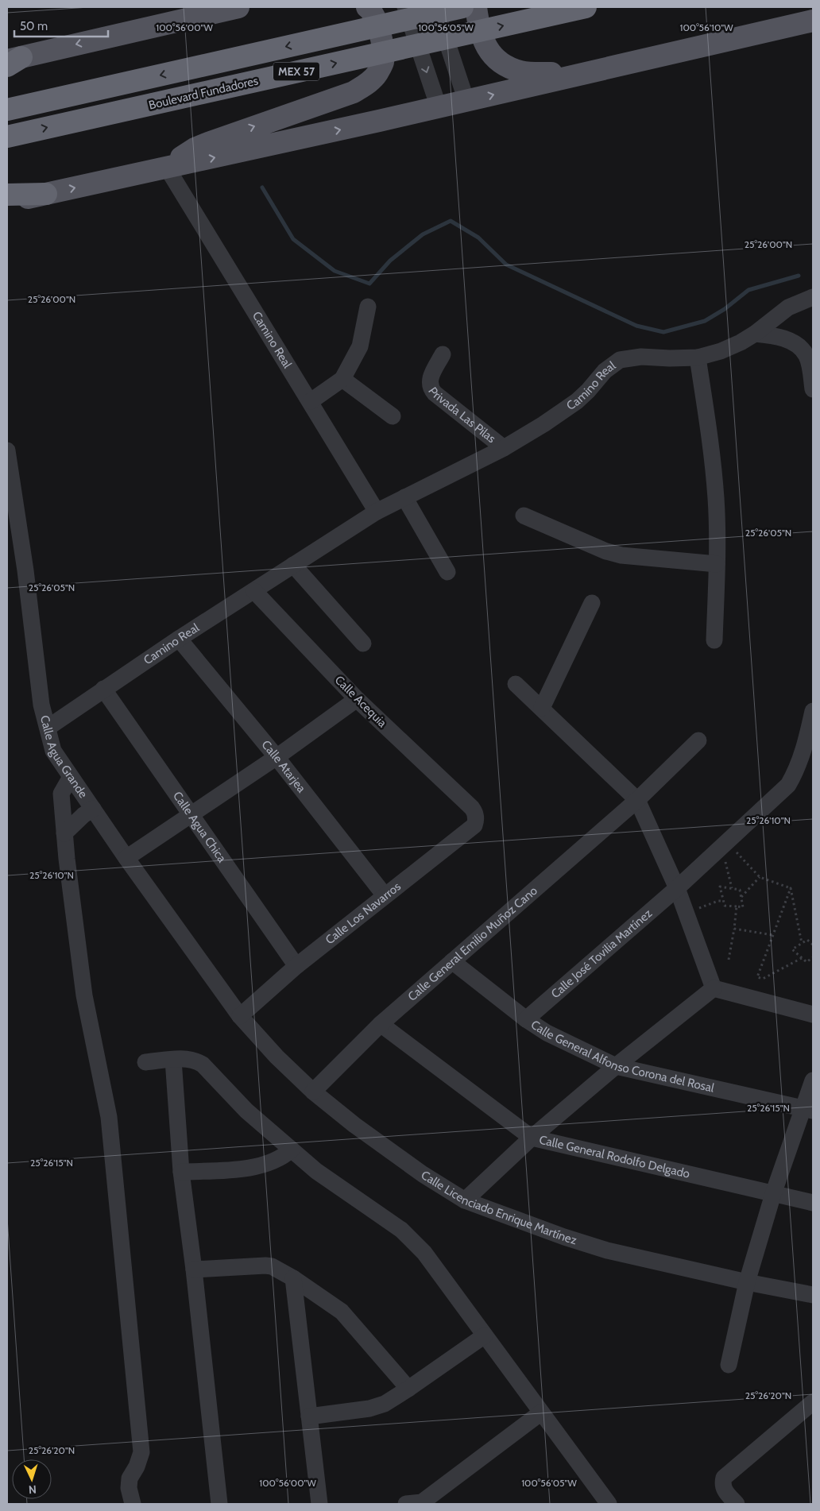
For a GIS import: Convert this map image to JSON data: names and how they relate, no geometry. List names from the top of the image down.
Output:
{
  "streets": {
    "highway": ["MEX 57", "Boulevard Fundadores"],
    "street": [
      "Camino Real",
      "Privada Las Pilas",
      "Calle Acequia",
      "Calle Agua Grande",
      "Calle Atarjea",
      "Calle Agua Chica",
      "Calle Los Navarros",
      "Calle General Emilio Muñoz Cano",
      "Calle José Tovilia Martínez",
      "Calle General Alfonso Corona del Rosal",
      "Calle General Rodolfo Delgado",
      "Calle Licenciado Enrique Martínez"
    ]
  },
  "crossings": [
    ["Camino Real", "Privada Las Pilas"],
    ["Camino Real", "Calle Acequia"],
    ["Camino Real", "Calle Agua Grande"],
    ["Camino Real", "Calle Atarjea"],
    ["Camino Real", "Calle Agua Chica"],
    ["Calle Acequia", "Calle Los Navarros"],
    ["Calle Agua Grande", "Calle Los Navarros"],
    ["Calle Agua Grande", "Calle Licenciado Enrique Martínez"],
    ["Calle Atarjea", "Calle Los Navarros"],
    ["Calle Agua Chica", "Calle Los Navarros"],
    ["Calle Los Navarros", "Calle Licenciado Enrique Martínez"],
    ["Calle General Emilio Muñoz Cano", "Calle General Alfonso Corona del Rosal"],
    ["Calle General Emilio Muñoz Cano", "Calle General Rodolfo Delgado"],
    ["Calle General Emilio Muñoz Cano", "Calle Licenciado Enrique Martínez"],
    ["Calle José Tovilia Martínez", "Calle General Alfonso Corona del Rosal"]
  ],
  "scale_bar": "50 m",
  "north": "bottom",
  "coordinates": [
    "100°56'00\"W",
    "100°56'05\"W",
    "100°56'10\"W",
    "25°26'00\"N",
    "25°26'05\"N",
    "25°26'10\"N",
    "25°26'15\"N",
    "25°26'20\"N"
  ]
}
